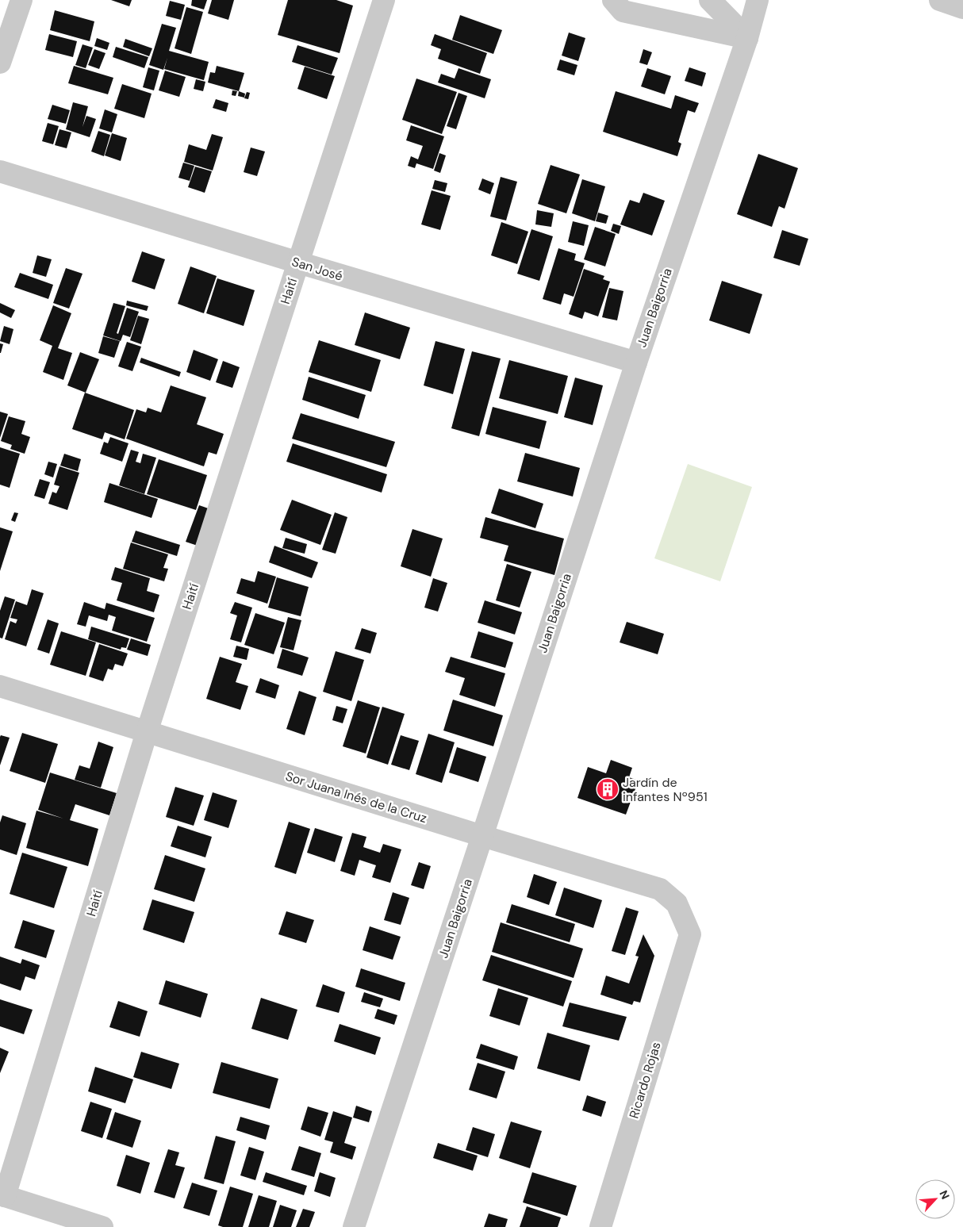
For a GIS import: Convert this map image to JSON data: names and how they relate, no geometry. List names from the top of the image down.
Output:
{
  "streets": {
    "street": [
      "San José",
      "Haití",
      "Juan Baigorria",
      "Sor Juana Inés de la Cruz",
      "Ricardo Rojas"
    ]
  },
  "crossings": [
    ["San José", "Haití"],
    ["San José", "Juan Baigorria"],
    ["Haití", "Sor Juana Inés de la Cruz"],
    ["Juan Baigorria", "Sor Juana Inés de la Cruz"],
    ["Sor Juana Inés de la Cruz", "Ricardo Rojas"]
  ],
  "places": {
    "building": ["Jardín de infantes Nº951"]
  },
  "north": "top right"
}
